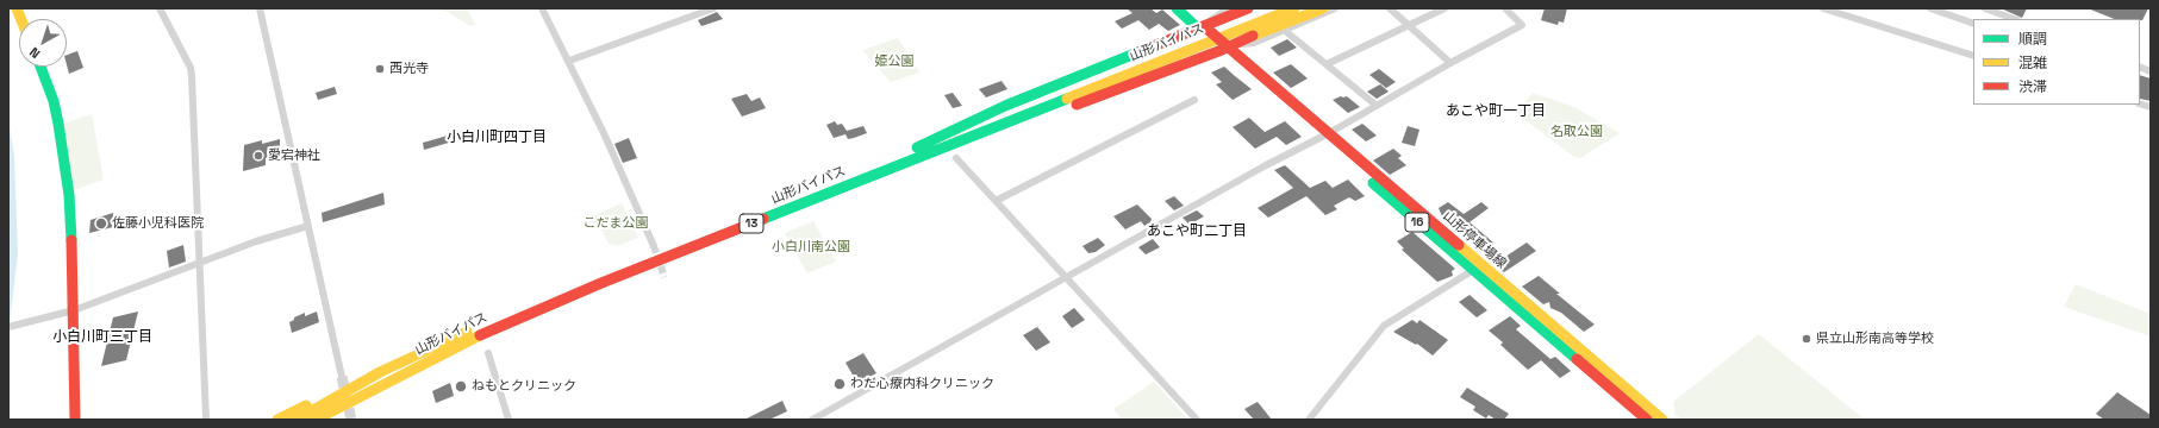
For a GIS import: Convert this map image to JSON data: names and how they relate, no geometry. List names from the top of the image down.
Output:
{
  "streets": {
    "main road": [
      "山形バイパス",
      "16",
      "13",
      "山形停車場線"
    ]
  },
  "districts": [
    "あこや町一丁目",
    "小白川町四丁目",
    "あこや町二丁目",
    "小白川町三丁目"
  ],
  "parks": [
    "姫公園",
    "名取公園",
    "こだま公園",
    "小白川南公園"
  ],
  "places": [
    "西光寺",
    "愛宕神社",
    "佐藤小児科医院",
    "県立山形南高等学校",
    "わだ心療内科クリニック",
    "ねもとクリニック"
  ],
  "legend": ["順調", "混雑", "渋滞"],
  "north": "bottom left"
}
